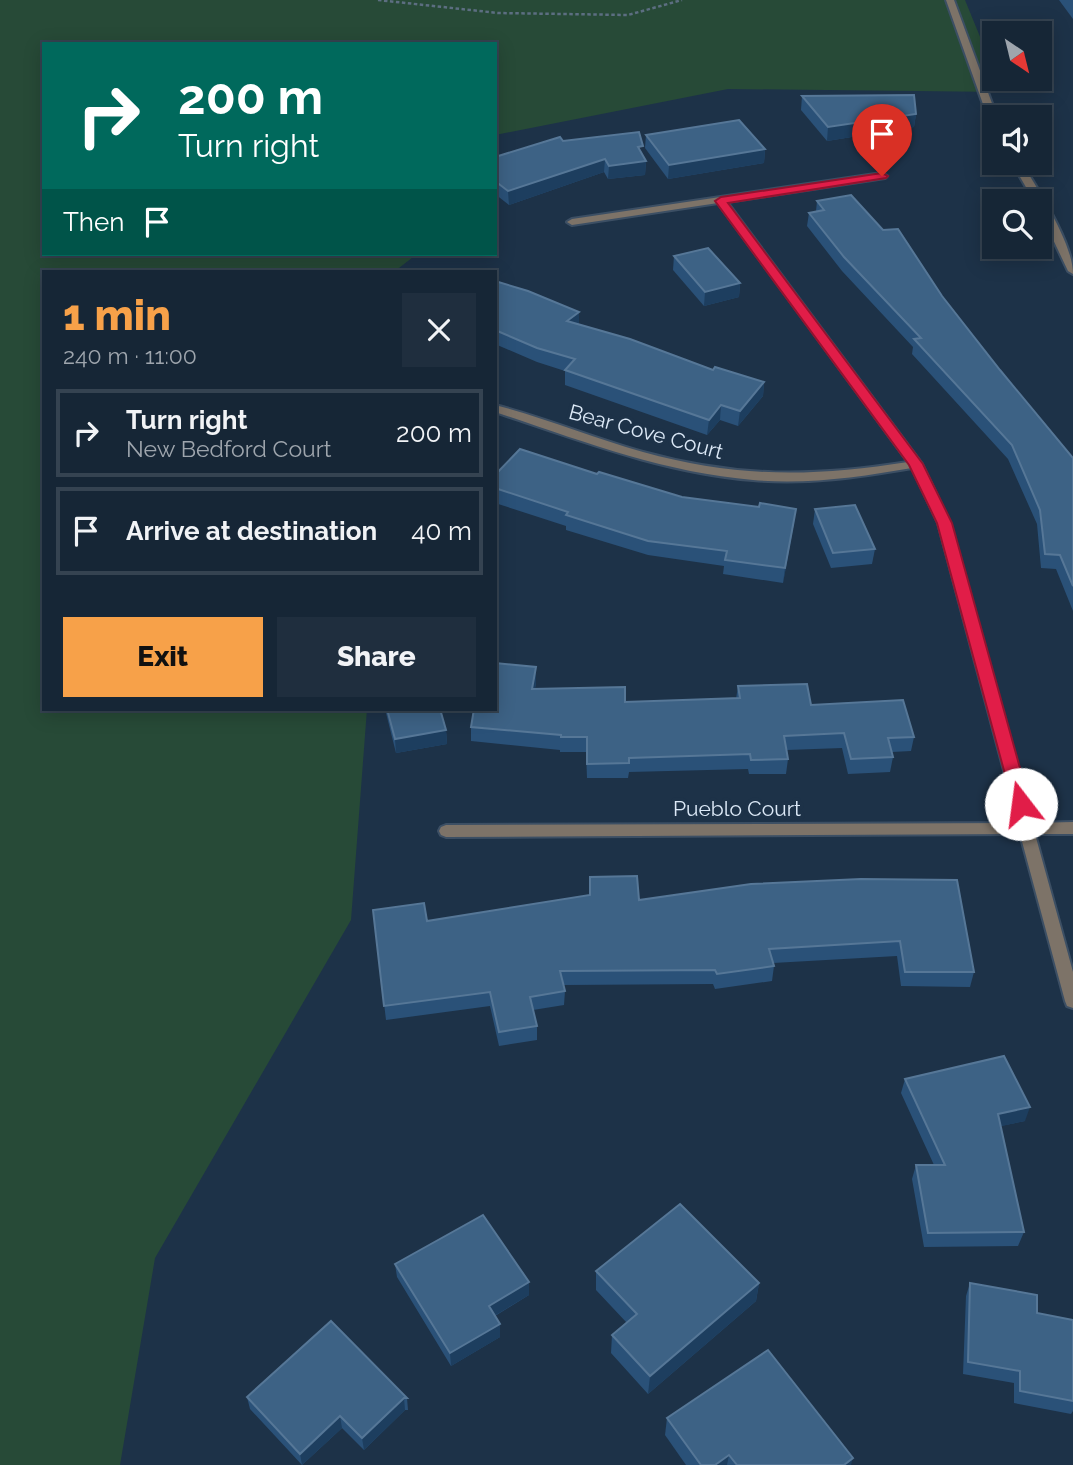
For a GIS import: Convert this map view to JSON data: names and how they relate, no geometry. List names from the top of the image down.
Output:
{
  "streets": {
    "street": ["Bear Cove Court", "Pueblo Court"]
  },
  "north": "bottom right",
  "page": {
    "turn": ["200 m", "Turn right"],
    "then": "Then",
    "heading": ["1 min", "240 m · 11:00"],
    "list": [
      {
        "name": "Turn right",
        "note": "New Bedford Court",
        "value": "200 m"
      },
      {
        "name": "Arrive at destination",
        "value": "40 m"
      }
    ],
    "buttons": ["Exit", "Share"]
  }
}
